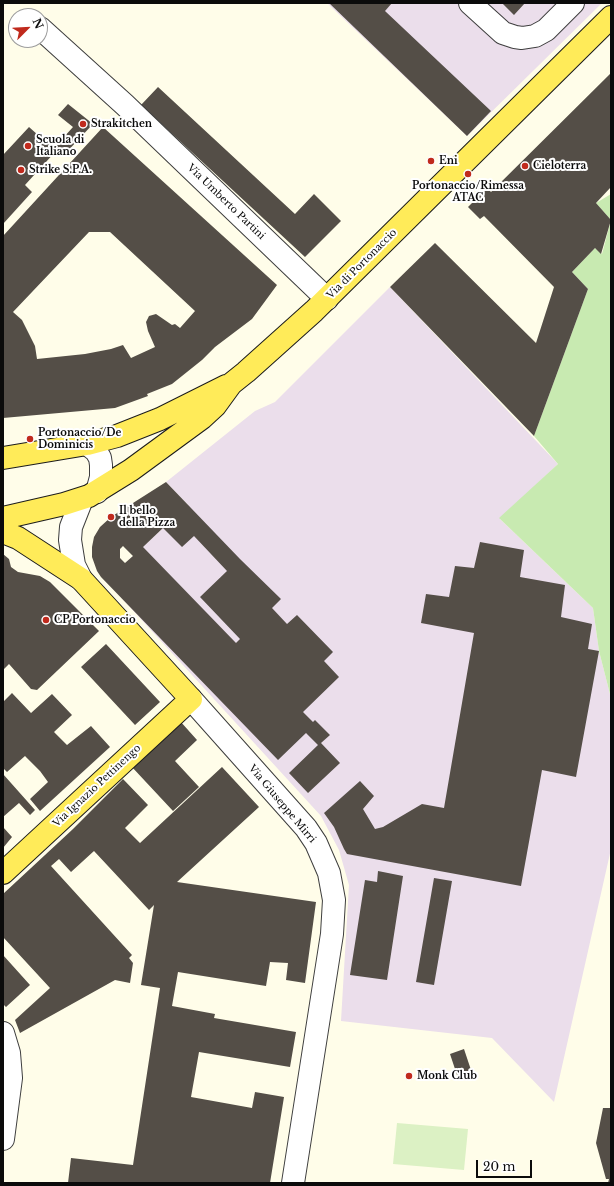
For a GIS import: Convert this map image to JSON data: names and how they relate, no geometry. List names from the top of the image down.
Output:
{
  "streets": {
    "main road": ["Via di Portonaccio", "Via Ignazio Pettinengo", "Via Giuseppe Mirri"],
    "street": ["Via Umberto Partini"]
  },
  "crossings": [
    ["Via Umberto Partini", "Via di Portonaccio"],
    ["Via di Portonaccio", "Via Giuseppe Mirri"],
    ["Via Ignazio Pettinengo", "Via Giuseppe Mirri"]
  ],
  "places": [
    "Strakitchen",
    "Scuola di Italiano",
    "Eni",
    "Cieloterra",
    "Strike S.P.A.",
    "Portonaccio/Rimessa ATAC",
    "Portonaccio/De Dominicis",
    "Il bello della Pizza",
    "CP Portonaccio",
    "Monk Club"
  ],
  "scale_bar": "20 m",
  "north": "top right"
}
